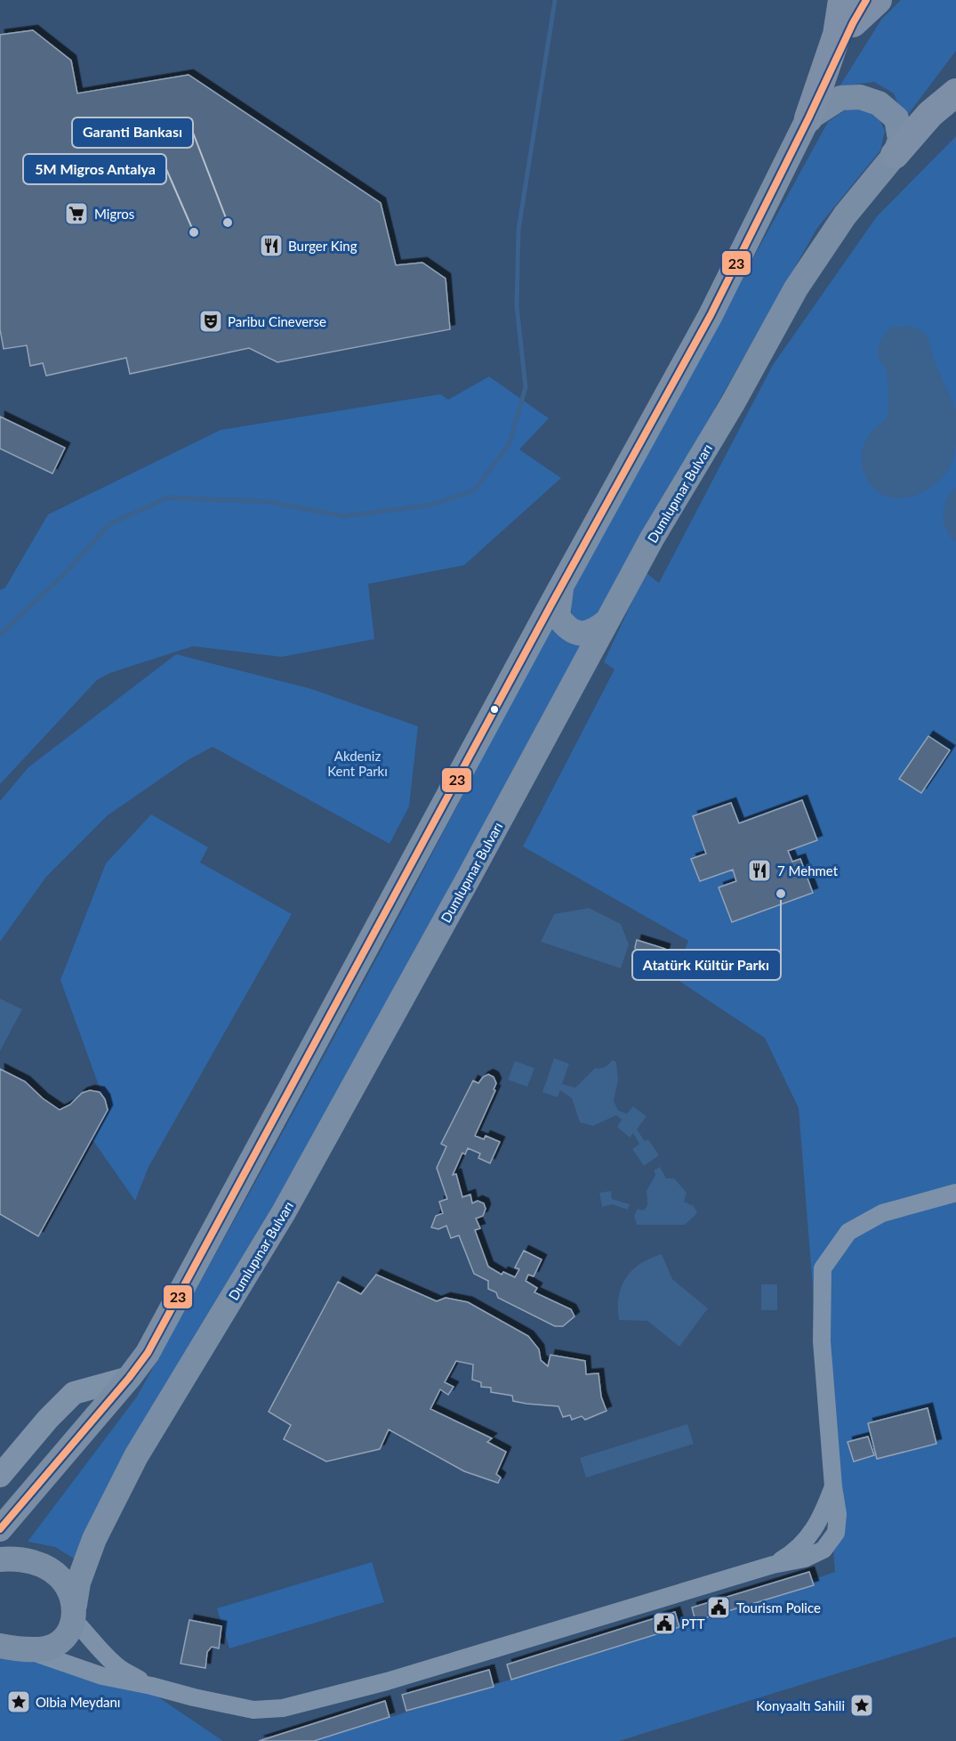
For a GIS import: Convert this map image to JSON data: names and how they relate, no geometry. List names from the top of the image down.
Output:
{
  "streets": {
    "main road": ["Dumlupınar Bulvarı"]
  },
  "parks": ["Akdeniz Kent Parkı"],
  "places": {
    "supermarket": ["Migros"],
    "other": ["Garanti Bankası", "5M Migros Antalya", "Atatürk Kültür Parkı"],
    "restaurant": ["Burger King", "7 Mehmet"],
    "theatre": ["Paribu Cineverse"],
    "public building": ["Tourism Police", "PTT"],
    "place": ["Olbia Meydanı", "Konyaaltı Sahili"]
  },
  "lines": ["transit line 23"]
}
